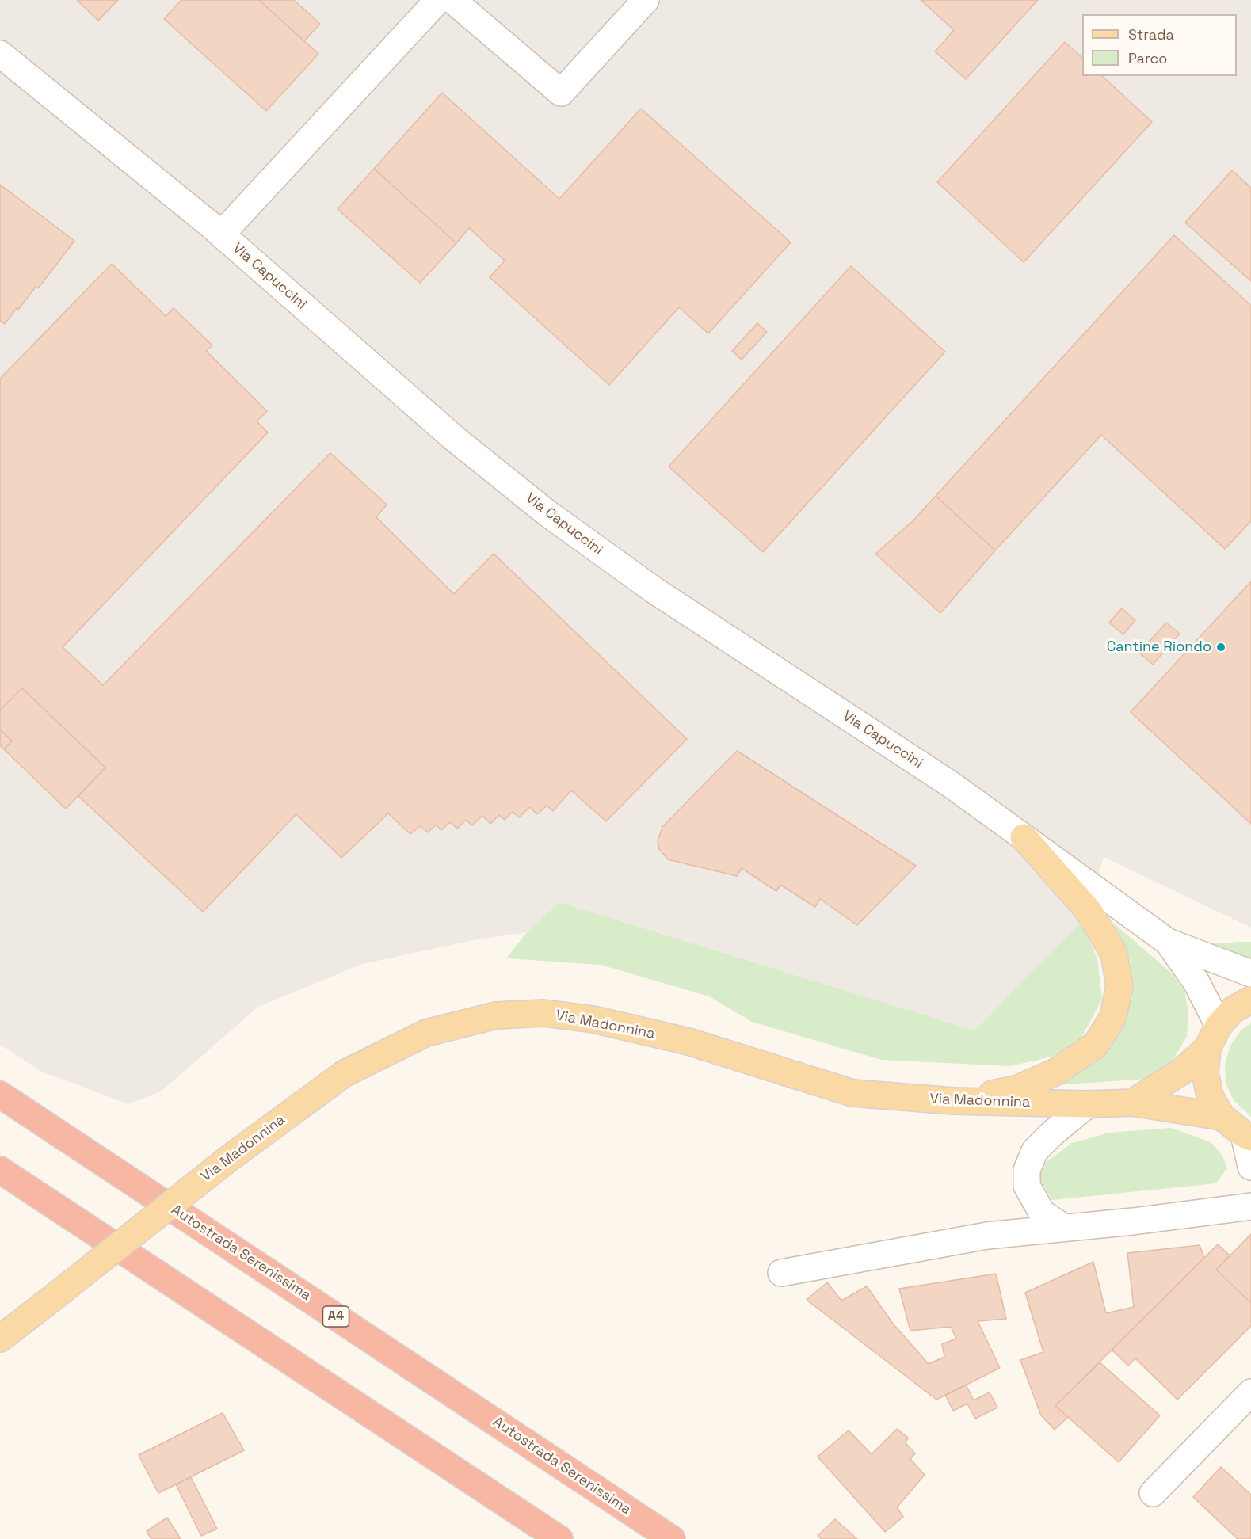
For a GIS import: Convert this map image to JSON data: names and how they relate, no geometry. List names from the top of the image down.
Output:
{
  "streets": {
    "highway": ["Autostrada Serenissima", "A4"],
    "main road": ["Via Madonnina"],
    "street": ["Via Capuccini"]
  },
  "places": ["Cantine Riondo"],
  "legend": ["Strada", "Parco"]
}
